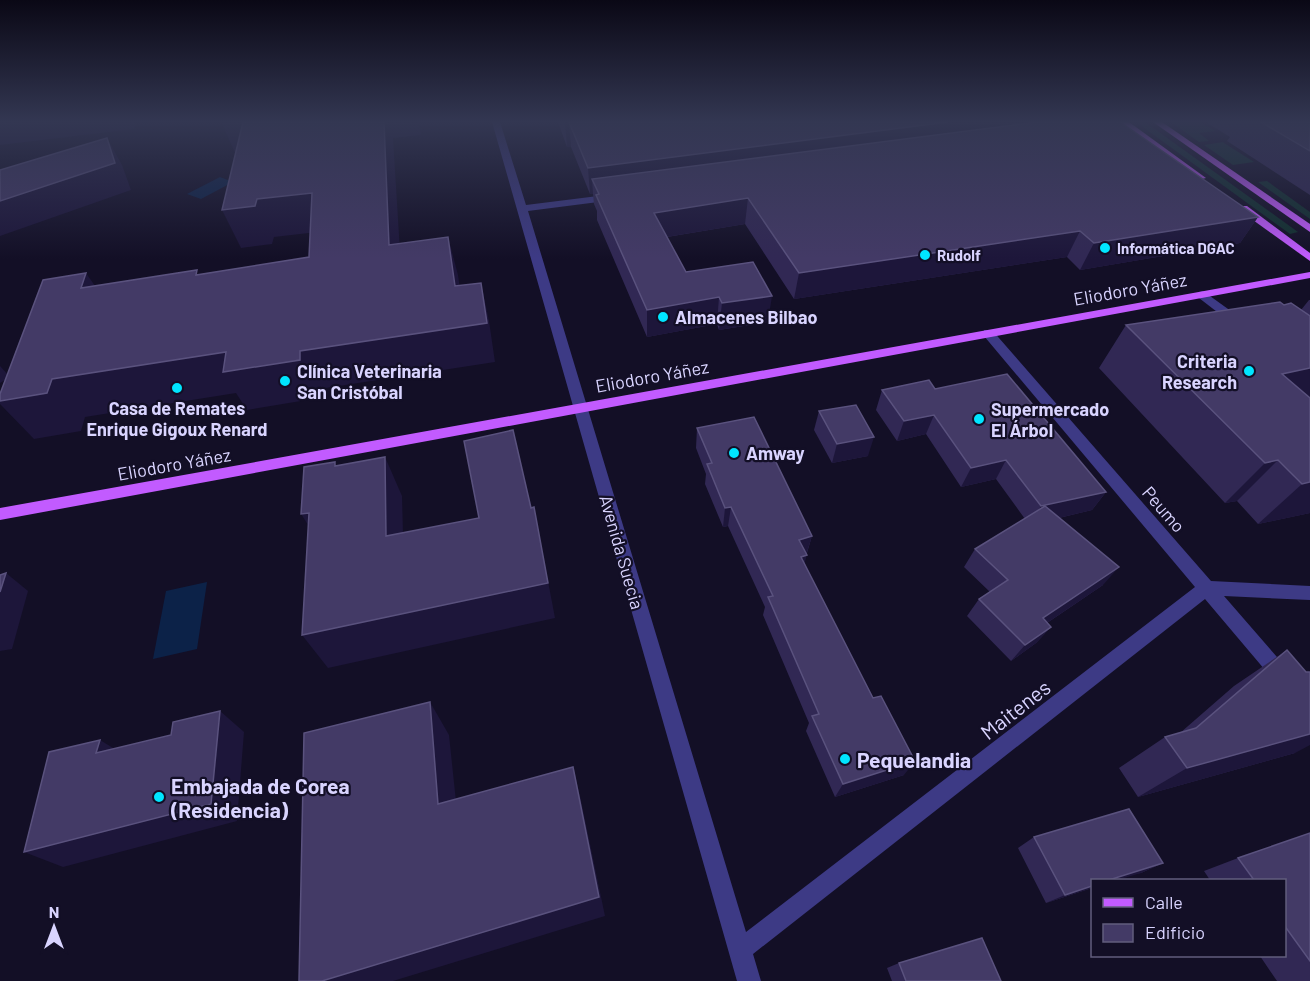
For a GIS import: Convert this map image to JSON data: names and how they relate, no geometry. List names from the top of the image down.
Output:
{
  "streets": {
    "main road": ["Eliodoro Yáñez"],
    "street": ["Peumo", "Avenida Suecia", "Maitenes"]
  },
  "crossings": [
    ["Eliodoro Yáñez", "Peumo"],
    ["Eliodoro Yáñez", "Avenida Suecia"],
    ["Peumo", "Maitenes"],
    ["Avenida Suecia", "Maitenes"]
  ],
  "places": [
    "Informática DGAC",
    "Rudolf",
    "Almacenes Bilbao",
    "Criteria Research",
    "Clínica Veterinaria San Cristóbal",
    "Casa de Remates Enrique Gigoux Renard",
    "Supermercado El Árbol",
    "Amway",
    "Pequelandia",
    "Embajada de Corea (Residencia)"
  ],
  "legend": ["Calle", "Edificio"],
  "north": "top"
}
